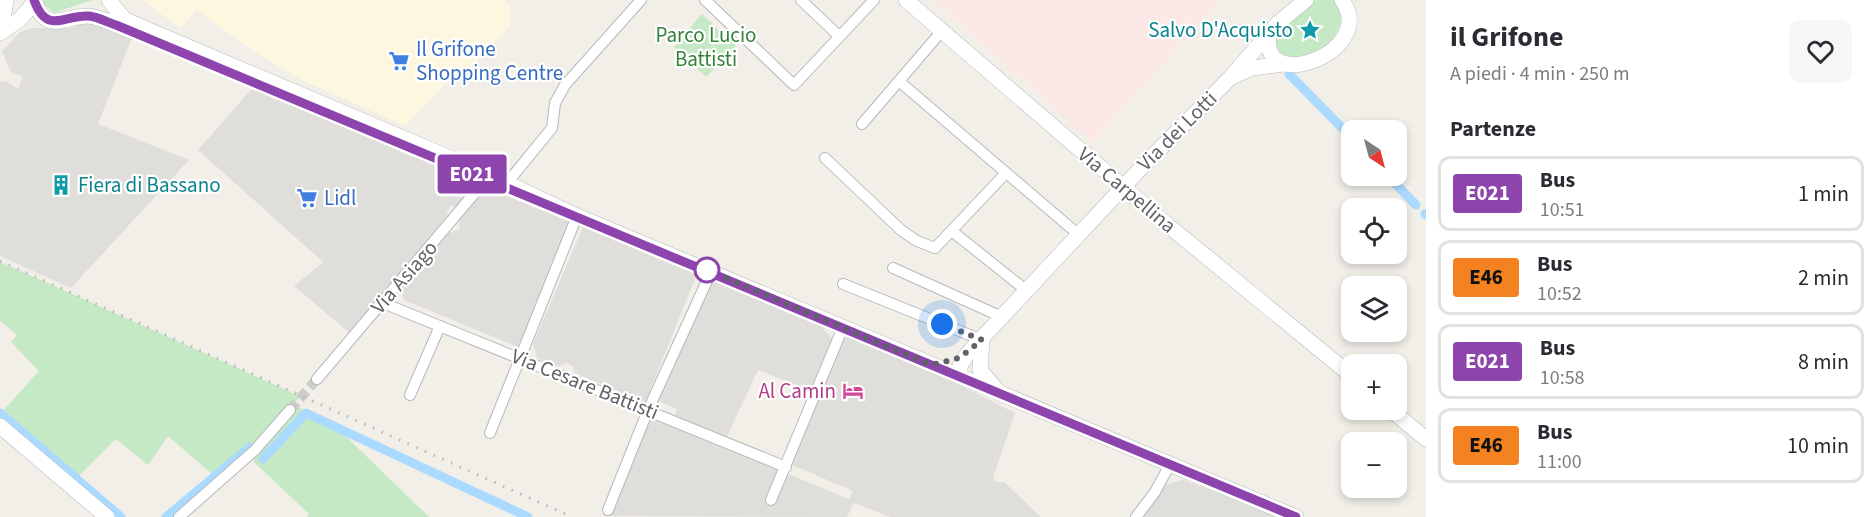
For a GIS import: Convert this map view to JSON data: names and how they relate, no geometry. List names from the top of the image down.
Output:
{
  "streets": {
    "main road": ["Via dei Lotti", "Via Carpellina"],
    "street": ["Via Asiago", "Via Cesare Battisti"]
  },
  "crossings": [
    ["Via dei Lotti", "Via Carpellina"],
    ["Via Asiago", "Via Cesare Battisti"]
  ],
  "parks": ["Parco Lucio Battisti"],
  "places": {
    "place": ["Salvo D'Acquisto"],
    "supermarket": ["Il Grifone Shopping Centre", "Lidl"],
    "building": ["Fiera di Bassano"],
    "hotel": ["Al Camin"]
  },
  "lines": ["bus line E021"],
  "north": "bottom right",
  "page": {
    "on_map": "E021",
    "heading": [
      ["il Grifone", "A piedi · 4 min · 250 m"],
      "Partenze"
    ],
    "map_buttons": ["+", "−"],
    "list": [
      {
        "mark": "E021",
        "name": "Bus",
        "note": "10:51",
        "value": "1 min"
      },
      {
        "mark": "E46",
        "name": "Bus",
        "note": "10:52",
        "value": "2 min"
      },
      {
        "mark": "E021",
        "name": "Bus",
        "note": "10:58",
        "value": "8 min"
      },
      {
        "mark": "E46",
        "name": "Bus",
        "note": "11:00",
        "value": "10 min"
      }
    ]
  }
}
